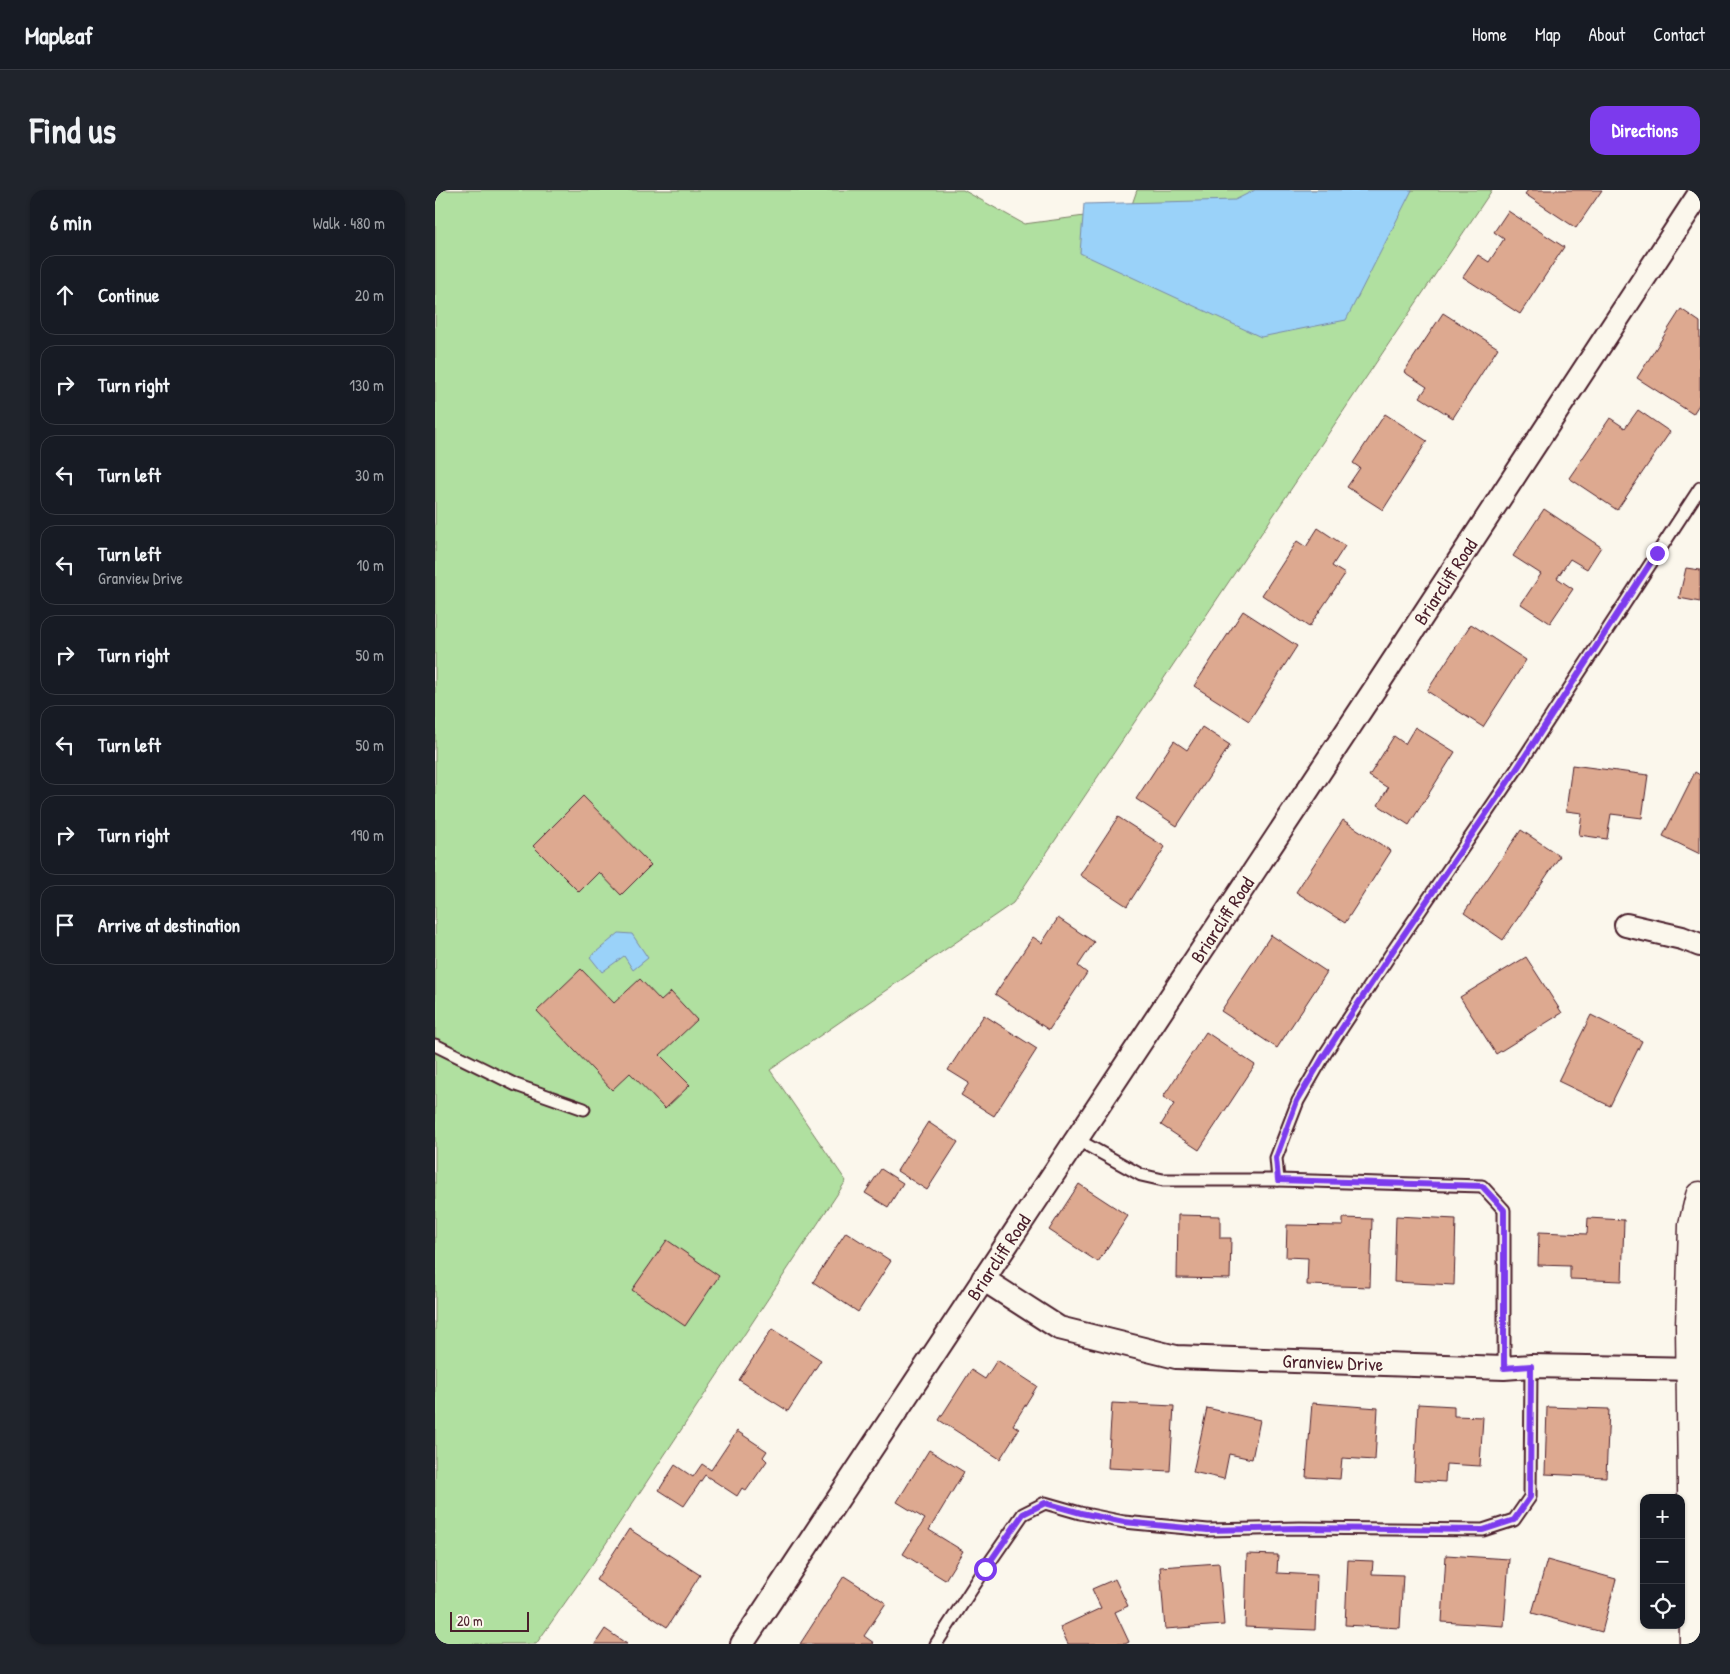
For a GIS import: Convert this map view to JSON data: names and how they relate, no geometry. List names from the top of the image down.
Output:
{
  "streets": {
    "street": ["Briarcliff Road", "Granview Drive"]
  },
  "crossings": [
    ["Briarcliff Road", "Granview Drive"]
  ],
  "scale_bar": "20 m",
  "page": {
    "header": "Mapleaf",
    "nav": [
      "Home",
      "Map",
      "About",
      "Contact"
    ],
    "buttons": "Directions",
    "title": "Find us",
    "heading": ["6 min", "Walk · 480 m"],
    "list": [
      ["Continue", "20 m"],
      ["Turn right", "130 m"],
      ["Turn left", "30 m"],
      ["Turn left", "Granview Drive", "10 m"],
      ["Turn right", "50 m"],
      ["Turn left", "50 m"],
      ["Turn right", "190 m"],
      "Arrive at destination"
    ],
    "map_buttons": ["+", "−"],
    "scale": "20 m"
  }
}
